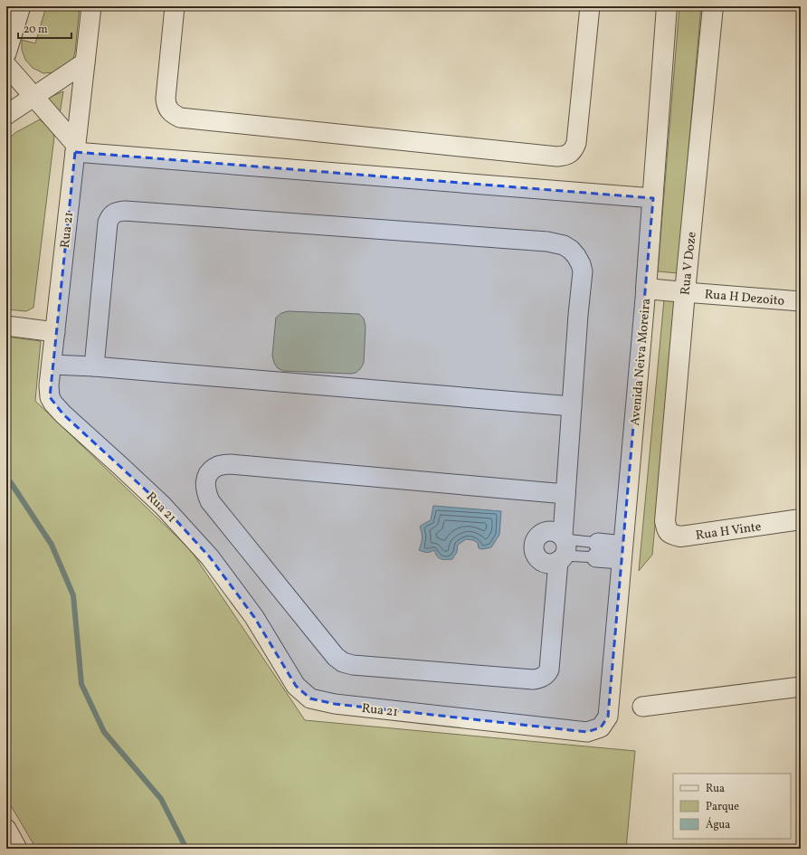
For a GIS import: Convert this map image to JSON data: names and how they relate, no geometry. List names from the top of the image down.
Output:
{
  "streets": {
    "street": [
      "Rua 21",
      "Rua V Doze",
      "Rua H Dezoito",
      "Avenida Neiva Moreira",
      "Rua H Vinte"
    ]
  },
  "crossings": [
    ["Rua 21", "Avenida Neiva Moreira"],
    ["Rua V Doze", "Rua H Dezoito"],
    ["Rua V Doze", "Rua H Vinte"],
    ["Rua H Dezoito", "Avenida Neiva Moreira"]
  ],
  "legend": ["Rua", "Parque", "Água"],
  "scale_bar": "20 m"
}
